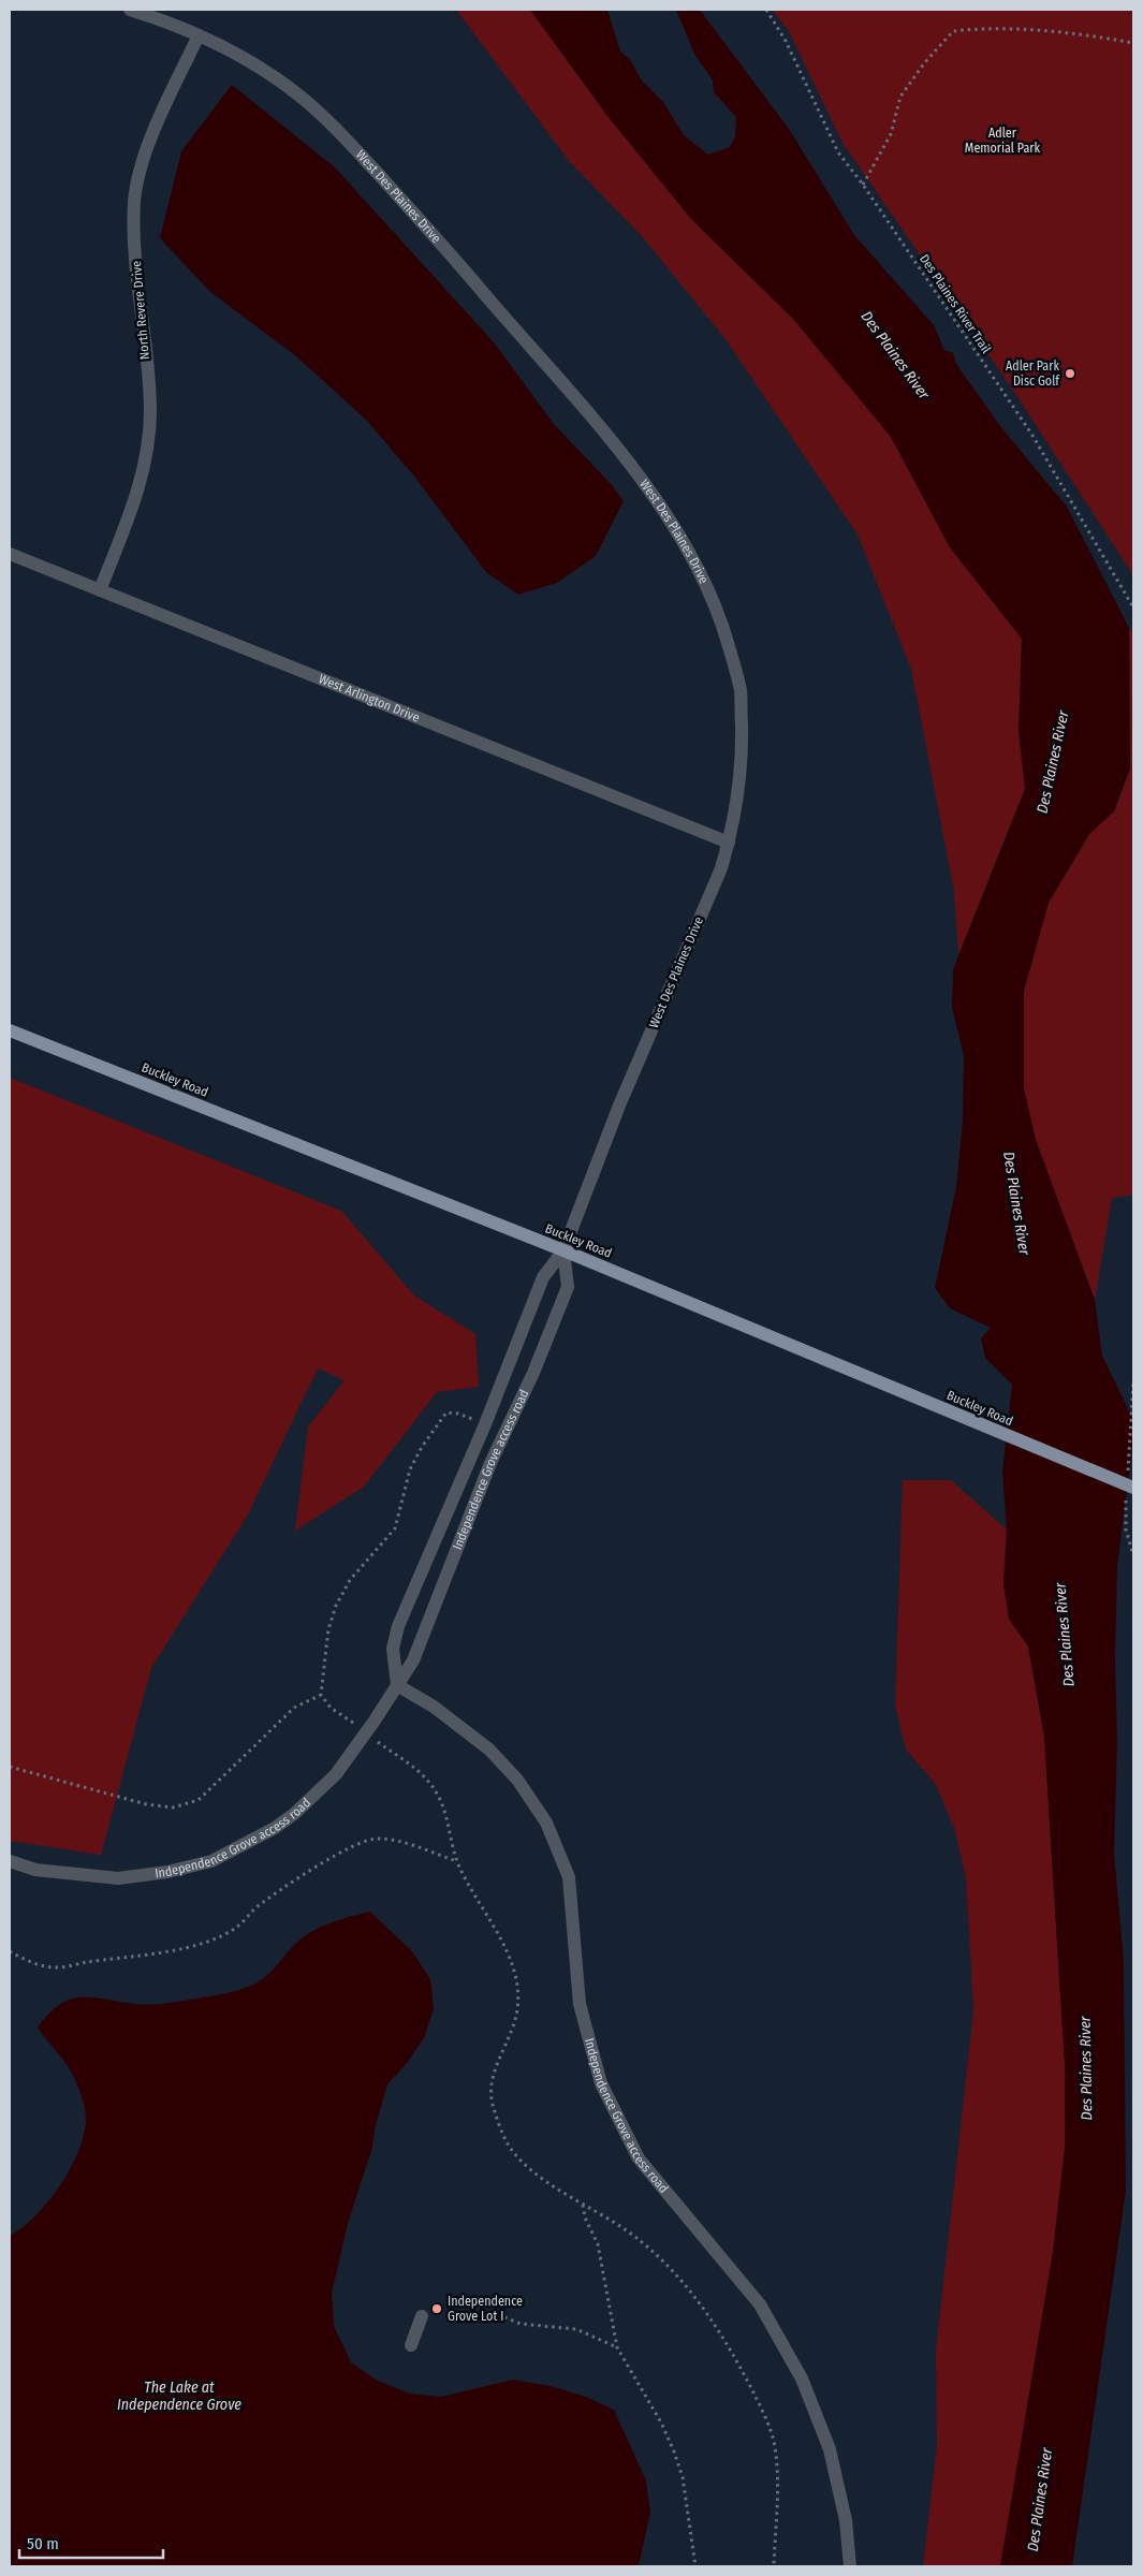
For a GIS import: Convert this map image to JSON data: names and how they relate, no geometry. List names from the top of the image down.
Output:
{
  "streets": {
    "main road": ["Buckley Road"],
    "street": [
      "West Des Plaines Drive",
      "North Revere Drive",
      "West Arlington Drive",
      "Independence Grove access road"
    ],
    "path": ["Des Plaines River Trail"]
  },
  "crossings": [
    ["West Des Plaines Drive", "North Revere Drive"],
    ["West Des Plaines Drive", "West Arlington Drive"],
    ["West Des Plaines Drive", "Buckley Road"],
    ["West Des Plaines Drive", "Independence Grove access road"],
    ["North Revere Drive", "West Arlington Drive"],
    ["Buckley Road", "Independence Grove access road"]
  ],
  "water": ["Des Plaines River", "The Lake at Independence Grove"],
  "parks": ["Adler Memorial Park"],
  "places": ["Adler Park Disc Golf", "Independence Grove Lot I"],
  "scale_bar": "50 m"
}
